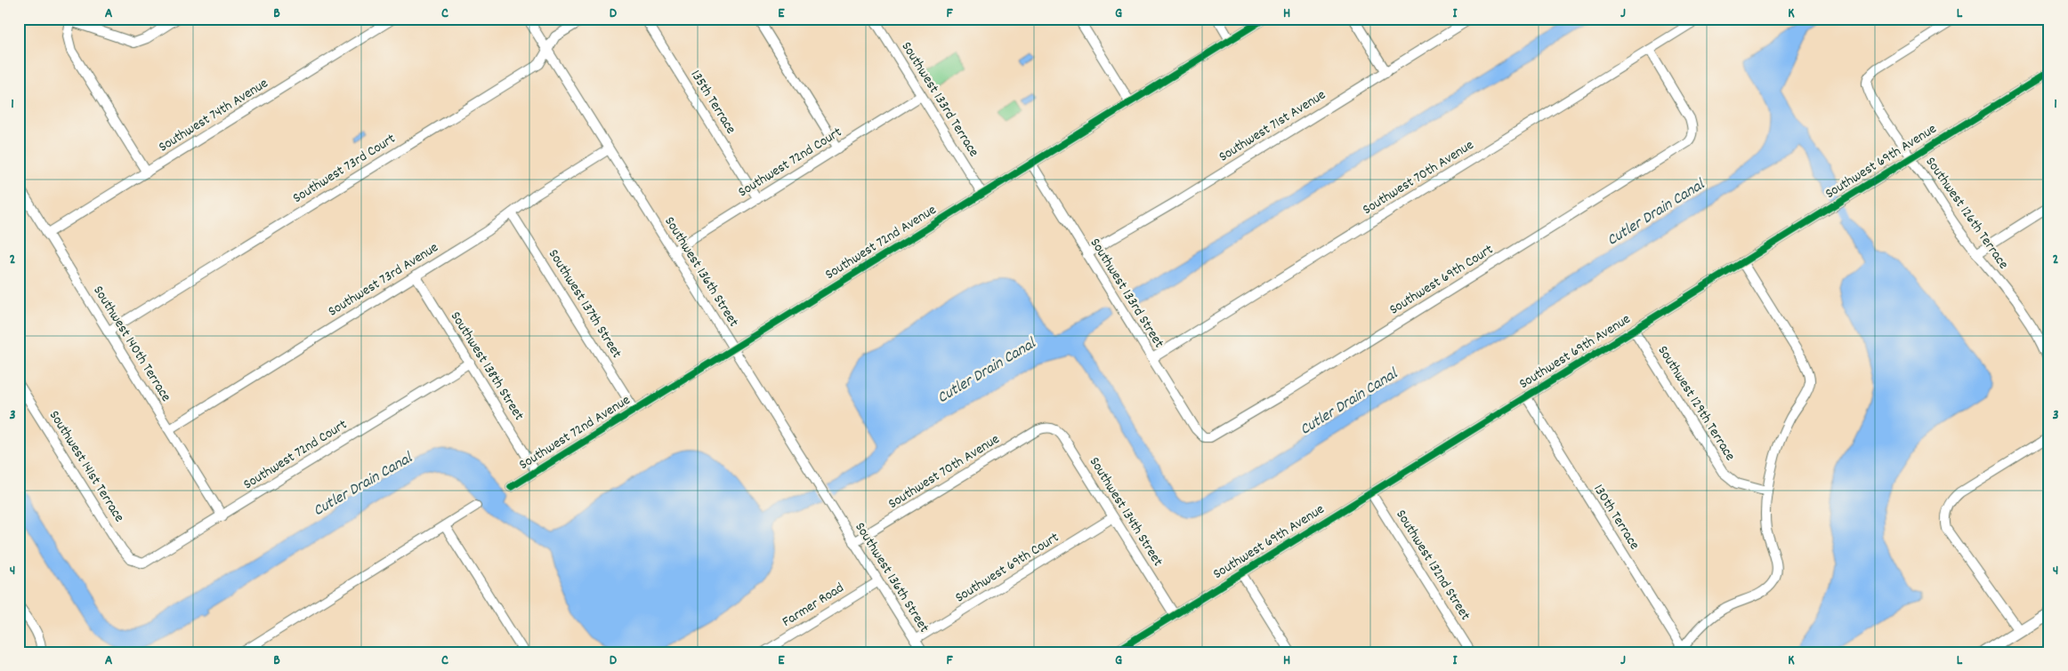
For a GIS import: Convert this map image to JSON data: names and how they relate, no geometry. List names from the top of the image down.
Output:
{
  "streets": {
    "street": [
      "Southwest 133rd Terrace",
      "135th Terrace",
      "Southwest 74th Avenue",
      "Southwest 71st Avenue",
      "Southwest 69th Avenue",
      "Southwest 72nd Court",
      "Southwest 73rd Court",
      "Southwest 70th Avenue",
      "Southwest 126th Terrace",
      "Southwest 72nd Avenue",
      "Southwest 136th Street",
      "Southwest 73rd Avenue",
      "Southwest 69th Court",
      "Southwest 133rd Street",
      "Southwest 137th Street",
      "Southwest 140th Terrace",
      "Southwest 138th Street",
      "Southwest 129th Terrace",
      "Southwest 141st Terrace",
      "Southwest 134th Street",
      "130th Terrace",
      "Southwest 132nd Street",
      "Farmer Road"
    ]
  },
  "crossings": [
    ["Southwest 133rd Terrace", "Southwest 72nd Court"],
    ["Southwest 133rd Terrace", "Southwest 72nd Avenue"],
    ["135th Terrace", "Southwest 72nd Court"],
    ["Southwest 74th Avenue", "Southwest 140th Terrace"],
    ["Southwest 71st Avenue", "Southwest 133rd Street"],
    ["Southwest 69th Avenue", "Southwest 126th Terrace"],
    ["Southwest 69th Avenue", "Southwest 129th Terrace"],
    ["Southwest 69th Avenue", "Southwest 134th Street"],
    ["Southwest 69th Avenue", "130th Terrace"],
    ["Southwest 69th Avenue", "Southwest 132nd Street"],
    ["Southwest 72nd Court", "Southwest 136th Street"],
    ["Southwest 72nd Court", "Southwest 140th Terrace"],
    ["Southwest 72nd Court", "Southwest 138th Street"],
    ["Southwest 72nd Court", "Southwest 141st Terrace"],
    ["Southwest 73rd Court", "Southwest 136th Street"],
    ["Southwest 73rd Court", "Southwest 140th Terrace"],
    ["Southwest 70th Avenue", "Southwest 136th Street"],
    ["Southwest 70th Avenue", "Southwest 69th Court"],
    ["Southwest 70th Avenue", "Southwest 133rd Street"],
    ["Southwest 70th Avenue", "Southwest 134th Street"],
    ["Southwest 72nd Avenue", "Southwest 136th Street"],
    ["Southwest 72nd Avenue", "Southwest 133rd Street"],
    ["Southwest 72nd Avenue", "Southwest 137th Street"],
    ["Southwest 72nd Avenue", "Southwest 138th Street"],
    ["Southwest 136th Street", "Southwest 73rd Avenue"],
    ["Southwest 136th Street", "Southwest 69th Court"],
    ["Southwest 136th Street", "Farmer Road"],
    ["Southwest 73rd Avenue", "Southwest 137th Street"],
    ["Southwest 73rd Avenue", "Southwest 140th Terrace"],
    ["Southwest 73rd Avenue", "Southwest 138th Street"],
    ["Southwest 69th Court", "Southwest 133rd Street"],
    ["Southwest 69th Court", "Southwest 134th Street"]
  ],
  "water": ["Cutler Drain Canal"],
  "grid": {
    "columns": [
      "A",
      "B",
      "C",
      "D",
      "E",
      "F",
      "G",
      "H",
      "I",
      "J",
      "K",
      "L"
    ],
    "rows": [
      "1",
      "2",
      "3",
      "4"
    ]
  }
}
